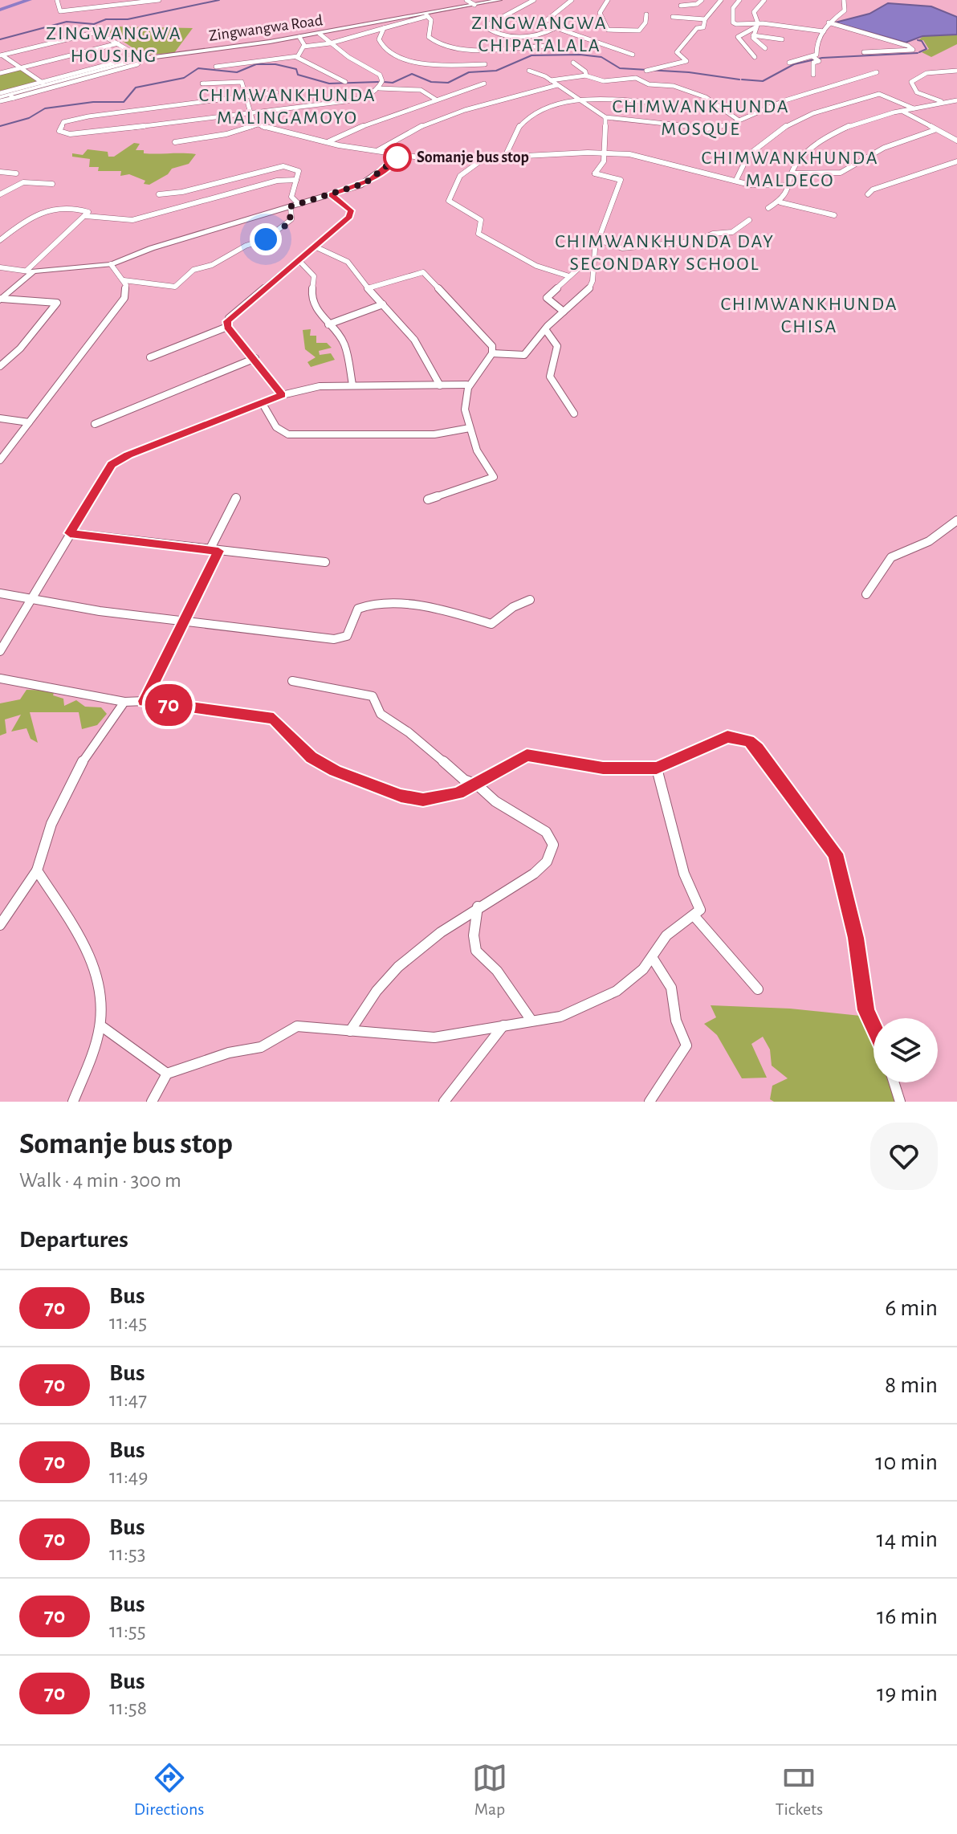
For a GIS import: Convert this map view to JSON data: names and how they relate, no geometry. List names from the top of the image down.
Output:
{
  "streets": {
    "street": ["Zingwangwa Road"]
  },
  "districts": [
    "ZINGWANGWA CHIPATALALA",
    "ZINGWANGWA HOUSING",
    "CHIMWANKHUNDA MALINGAMOYO",
    "CHIMWANKHUNDA MOSQUE",
    "CHIMWANKHUNDA MALDECO",
    "CHIMWANKHUNDA DAY SECONDARY SCHOOL",
    "CHIMWANKHUNDA CHISA"
  ],
  "places": ["Somanje bus stop"],
  "lines": ["bus line 70"],
  "page": {
    "on_map": "70",
    "heading": [
      ["Somanje bus stop", "Walk · 4 min · 300 m"],
      "Departures"
    ],
    "list": [
      {
        "mark": "70",
        "name": "Bus",
        "note": "11:45",
        "value": "6 min"
      },
      {
        "mark": "70",
        "name": "Bus",
        "note": "11:47",
        "value": "8 min"
      },
      {
        "mark": "70",
        "name": "Bus",
        "note": "11:49",
        "value": "10 min"
      },
      {
        "mark": "70",
        "name": "Bus",
        "note": "11:53",
        "value": "14 min"
      },
      {
        "mark": "70",
        "name": "Bus",
        "note": "11:55",
        "value": "16 min"
      },
      {
        "mark": "70",
        "name": "Bus",
        "note": "11:58",
        "value": "19 min"
      }
    ],
    "tabs": ["Directions", "Map", "Tickets"]
  }
}
